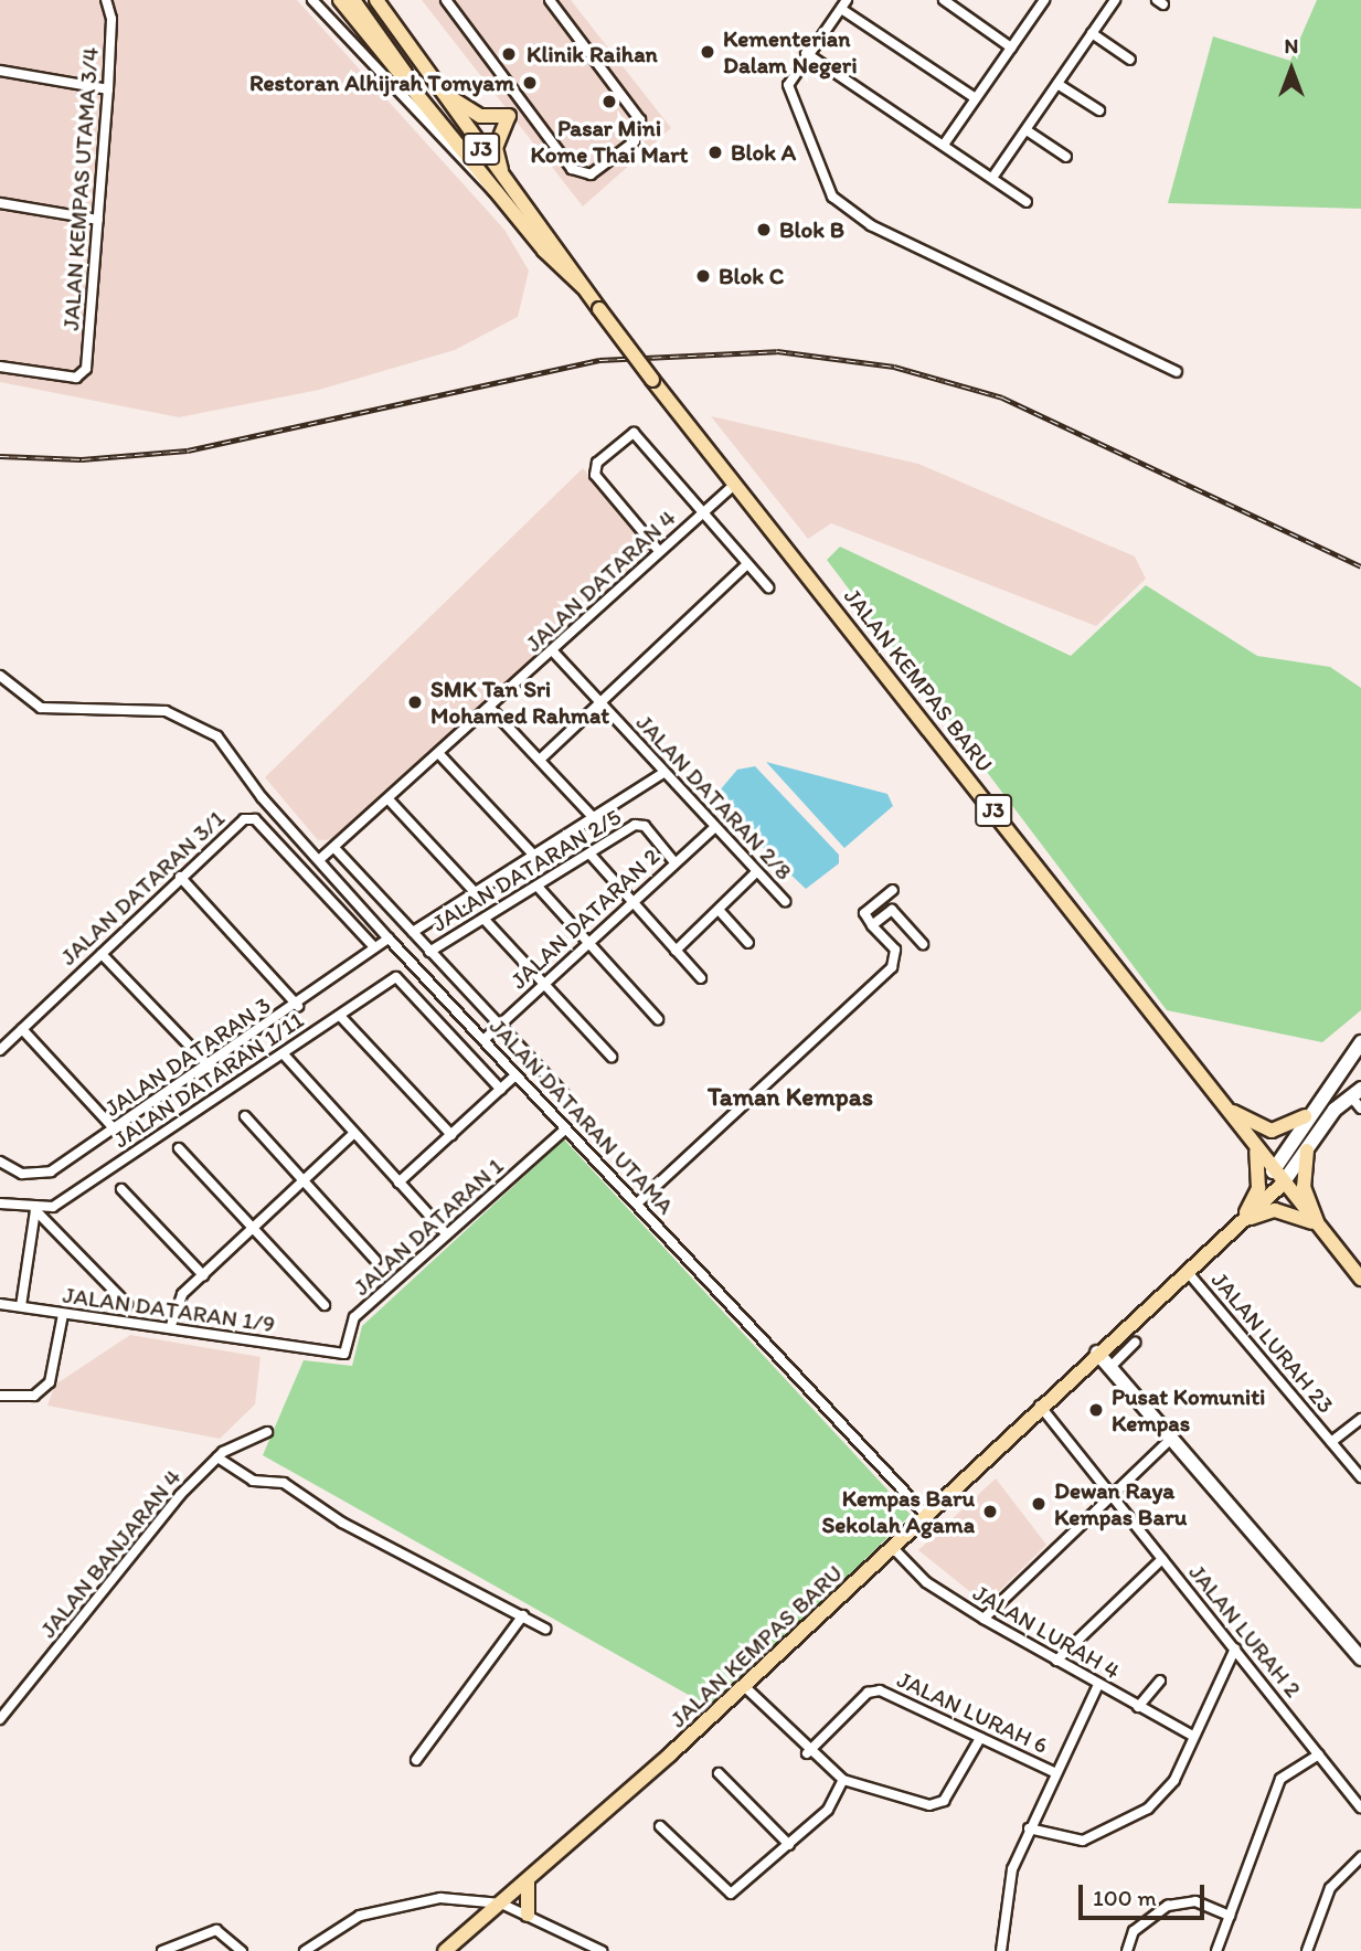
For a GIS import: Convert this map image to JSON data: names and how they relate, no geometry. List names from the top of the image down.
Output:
{
  "streets": {
    "main road": ["J3", "JALAN KEMPAS BARU"],
    "street": [
      "JALAN KEMPAS UTAMA 3/4",
      "JALAN DATARAN 4",
      "JALAN DATARAN 2/8",
      "JALAN DATARAN 2/5",
      "JALAN DATARAN 3/1",
      "JALAN DATARAN 2",
      "JALAN DATARAN 3",
      "JALAN DATARAN 1/11",
      "JALAN DATARAN UTAMA",
      "JALAN DATARAN 1",
      "JALAN DATARAN 1/9",
      "JALAN LURAH 23",
      "JALAN BANJARAN 4",
      "JALAN LURAH 2",
      "JALAN LURAH 4",
      "JALAN LURAH 6"
    ]
  },
  "crossings": [
    ["JALAN DATARAN 4", "JALAN KEMPAS BARU"],
    ["JALAN DATARAN 4", "JALAN DATARAN 2/8"],
    ["JALAN DATARAN 4", "JALAN DATARAN UTAMA"],
    ["JALAN KEMPAS BARU", "JALAN DATARAN UTAMA"],
    ["JALAN KEMPAS BARU", "JALAN LURAH 23"],
    ["JALAN KEMPAS BARU", "JALAN LURAH 2"],
    ["JALAN KEMPAS BARU", "JALAN LURAH 4"],
    ["JALAN DATARAN 2/8", "JALAN DATARAN 2"],
    ["JALAN DATARAN 2/5", "JALAN DATARAN 2"],
    ["JALAN DATARAN 3/1", "JALAN DATARAN 3"],
    ["JALAN DATARAN 2", "JALAN DATARAN UTAMA"],
    ["JALAN DATARAN 3", "JALAN DATARAN UTAMA"],
    ["JALAN DATARAN UTAMA", "JALAN DATARAN 1"],
    ["JALAN DATARAN 1", "JALAN DATARAN 1/9"]
  ],
  "districts": ["Taman Kempas"],
  "places": [
    "Kementerian Dalam Negeri",
    "Klinik Raihan",
    "Restoran Alhijrah Tomyam",
    "Pasar Mini Kome Thai Mart",
    "Blok A",
    "Blok B",
    "Blok C",
    "SMK Tan Sri Mohamed Rahmat",
    "Pusat Komuniti Kempas",
    "Dewan Raya Kempas Baru",
    "Kempas Baru Sekolah Agama"
  ],
  "scale_bar": "100 m",
  "north": "top"
}
